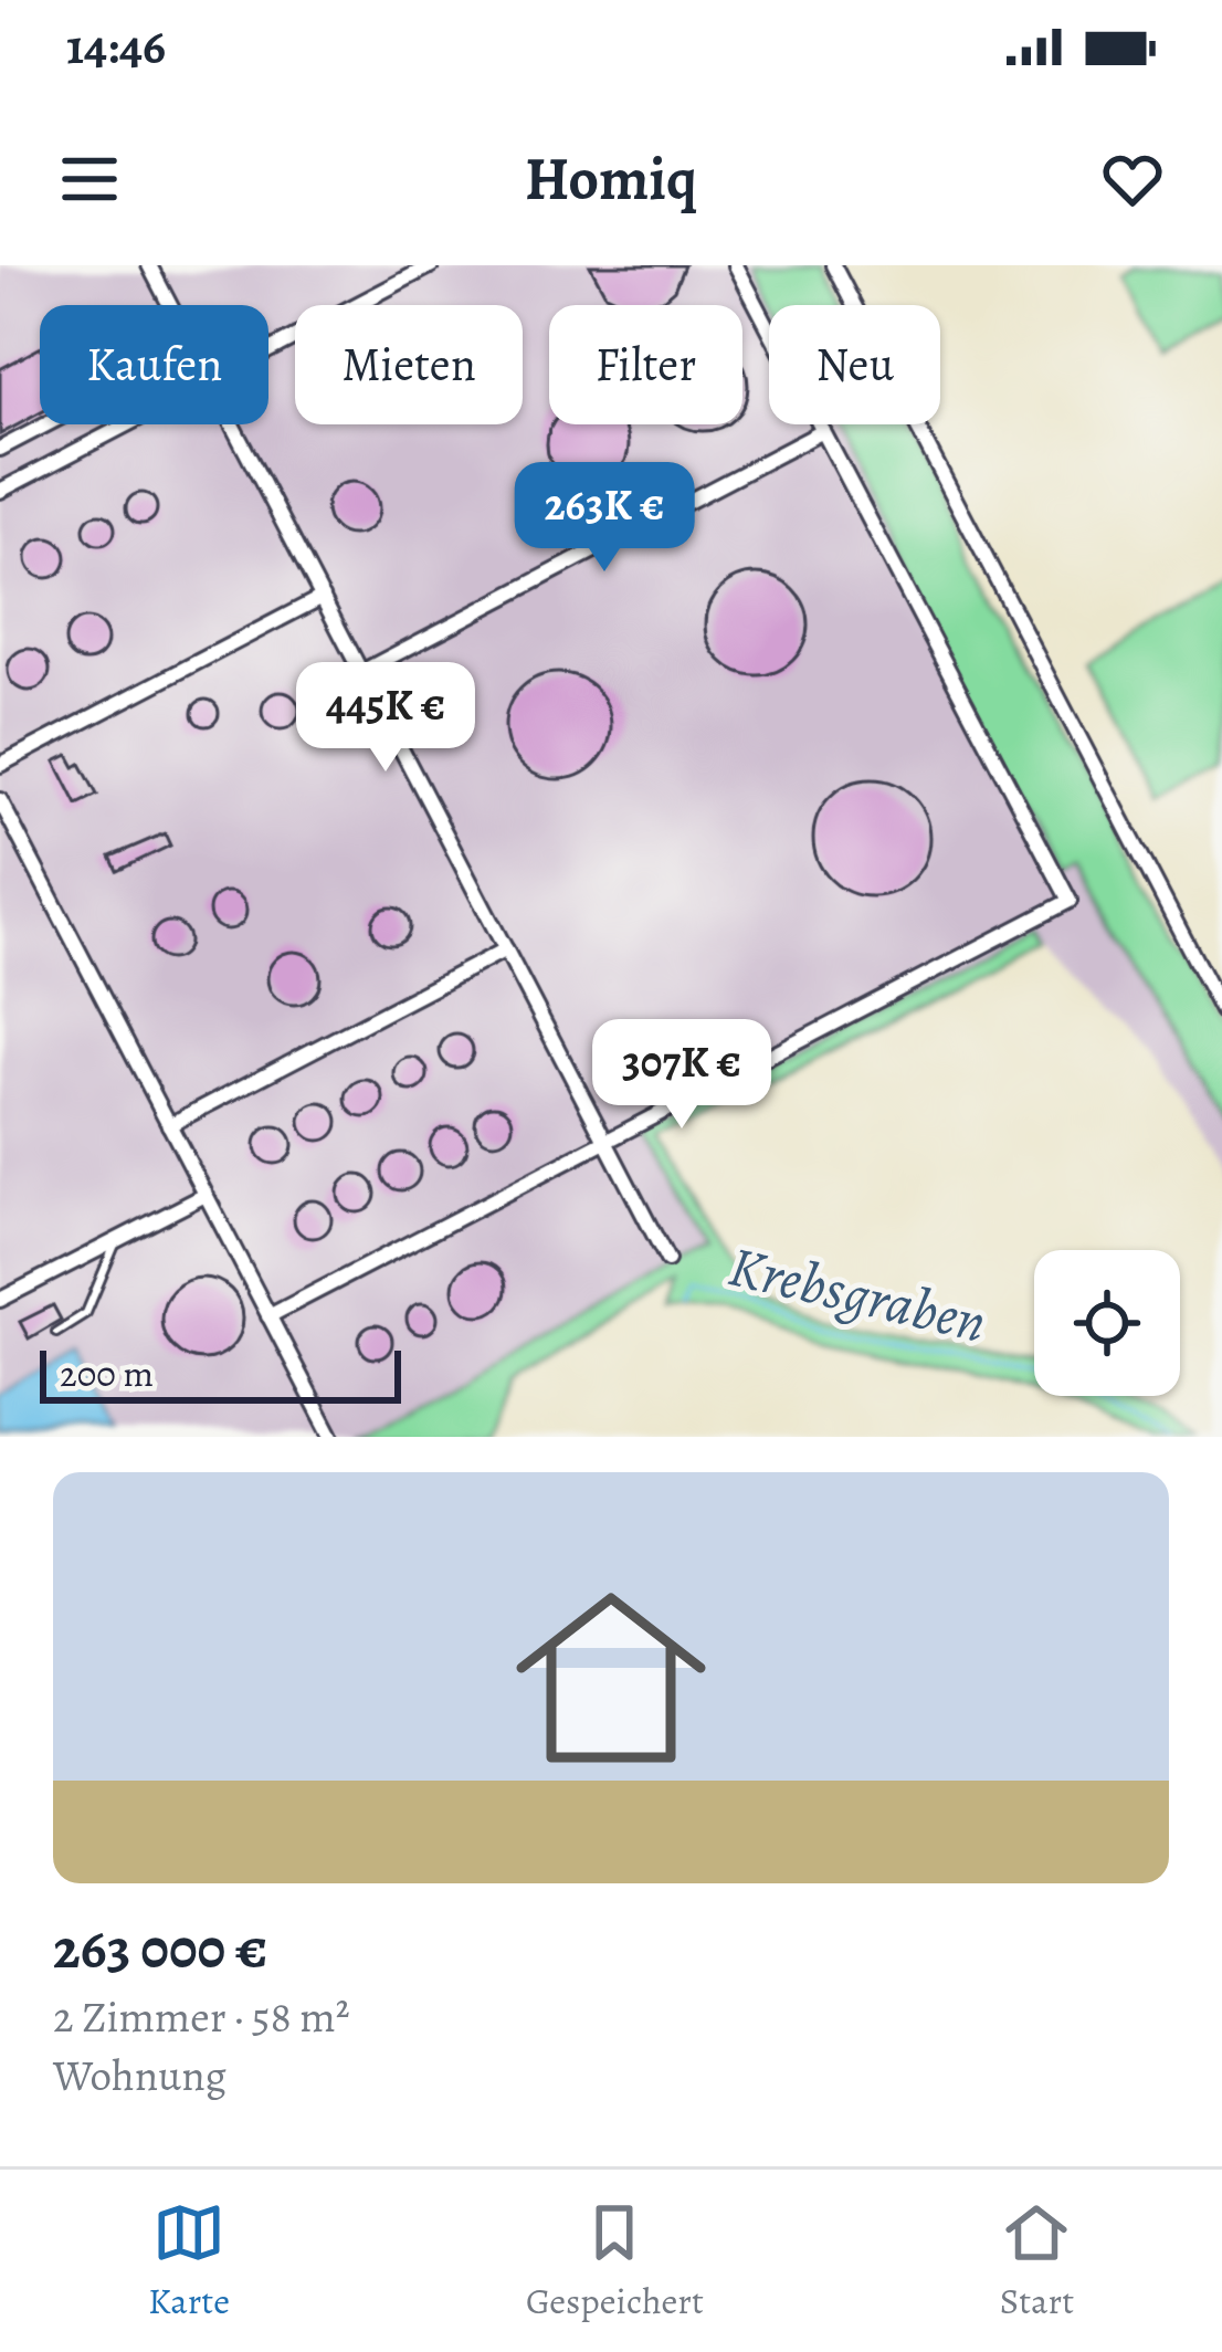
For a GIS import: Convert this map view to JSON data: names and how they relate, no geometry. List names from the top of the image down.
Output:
{
  "water": ["Krebsgraben"],
  "scale_bar": "200 m",
  "page": {
    "status": "14:46",
    "header": "Homiq",
    "chip": [
      "Kaufen",
      "Mieten",
      "Filter",
      "Neu"
    ],
    "price": ["263K €", "445K €", "307K €"],
    "scale": "200 m",
    "list": [
      {
        "name": "263 000 €",
        "note": "2 Zimmer · 58 m² · Wohnung"
      }
    ],
    "tabs": ["Karte", "Gespeichert", "Start"]
  }
}
